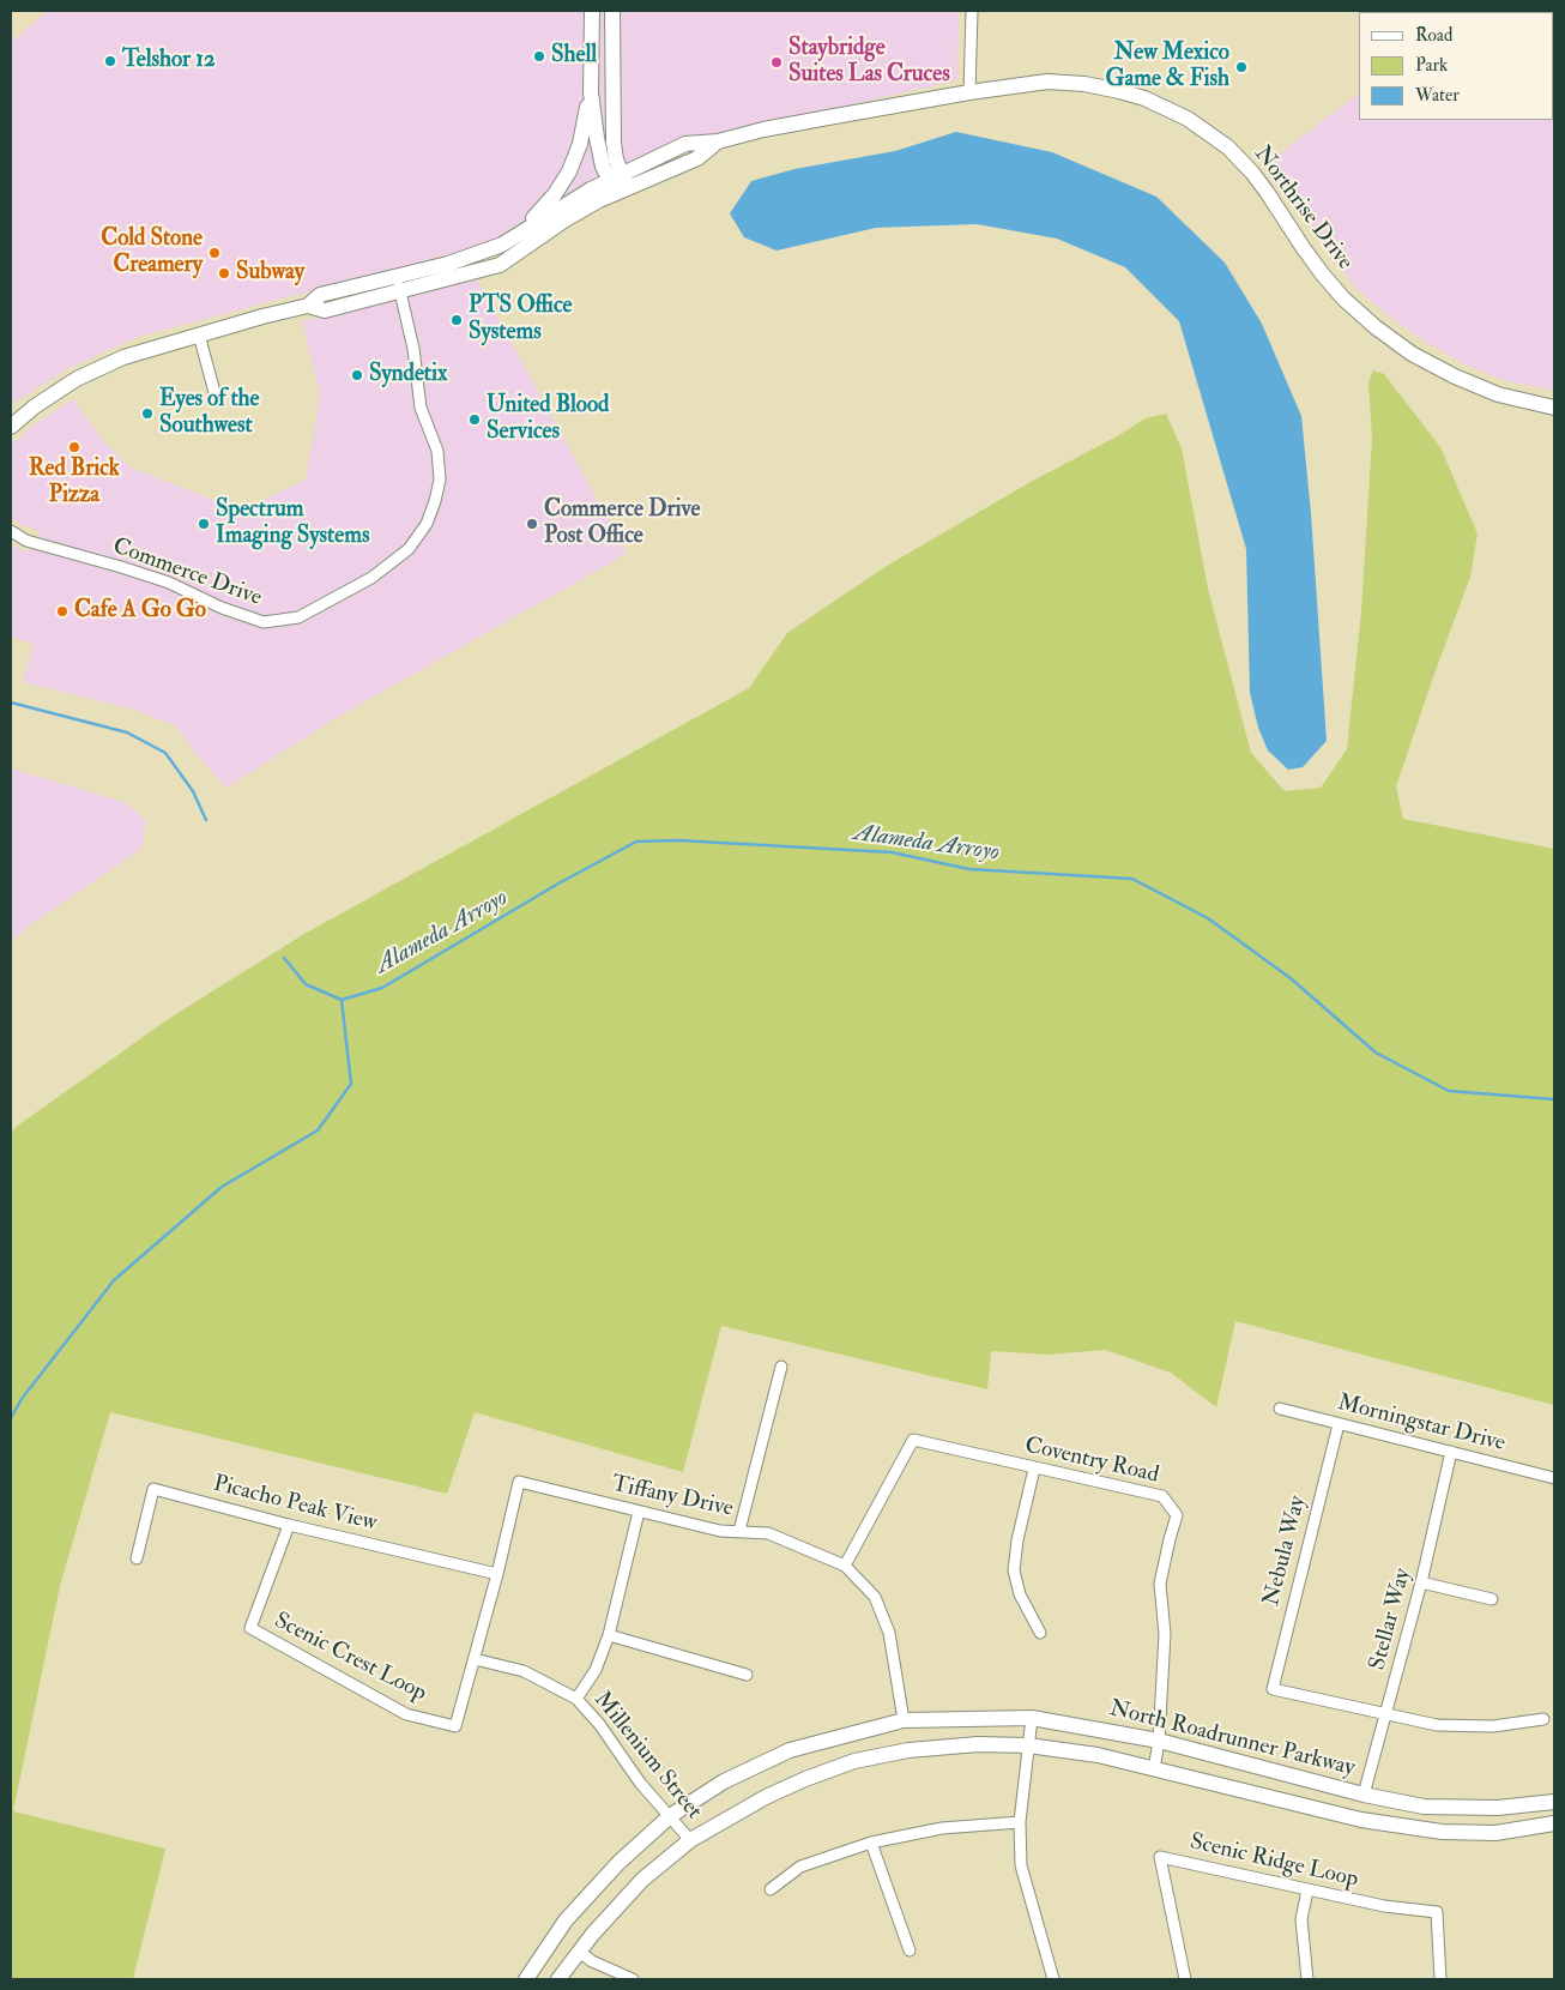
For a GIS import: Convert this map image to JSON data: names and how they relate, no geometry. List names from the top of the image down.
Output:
{
  "streets": {
    "main road": ["Northrise Drive", "North Roadrunner Parkway"],
    "street": [
      "Commerce Drive",
      "Morningstar Drive",
      "Coventry Road",
      "Tiffany Drive",
      "Picacho Peak View",
      "Nebula Way",
      "Stellar Way",
      "Scenic Crest Loop",
      "Millenium Street",
      "Scenic Ridge Loop"
    ]
  },
  "crossings": [
    ["Morningstar Drive", "Nebula Way"],
    ["Morningstar Drive", "Stellar Way"],
    ["Coventry Road", "Tiffany Drive"],
    ["Coventry Road", "North Roadrunner Parkway"],
    ["Tiffany Drive", "Picacho Peak View"],
    ["Tiffany Drive", "Scenic Crest Loop"],
    ["Tiffany Drive", "North Roadrunner Parkway"],
    ["Picacho Peak View", "Scenic Crest Loop"],
    ["Nebula Way", "Stellar Way"],
    ["Stellar Way", "North Roadrunner Parkway"],
    ["Scenic Crest Loop", "Millenium Street"],
    ["North Roadrunner Parkway", "Millenium Street"]
  ],
  "water": ["Alameda Arroyo"],
  "places": [
    "Shell",
    "Telshor 12",
    "Staybridge Suites Las Cruces",
    "New Mexico Game & Fish",
    "Cold Stone Creamery",
    "Subway",
    "PTS Office Systems",
    "Syndetix",
    "Eyes of the Southwest",
    "United Blood Services",
    "Red Brick Pizza",
    "Spectrum Imaging Systems",
    "Commerce Drive Post Office",
    "Cafe A Go Go"
  ],
  "legend": ["Road", "Park", "Water"]
}
